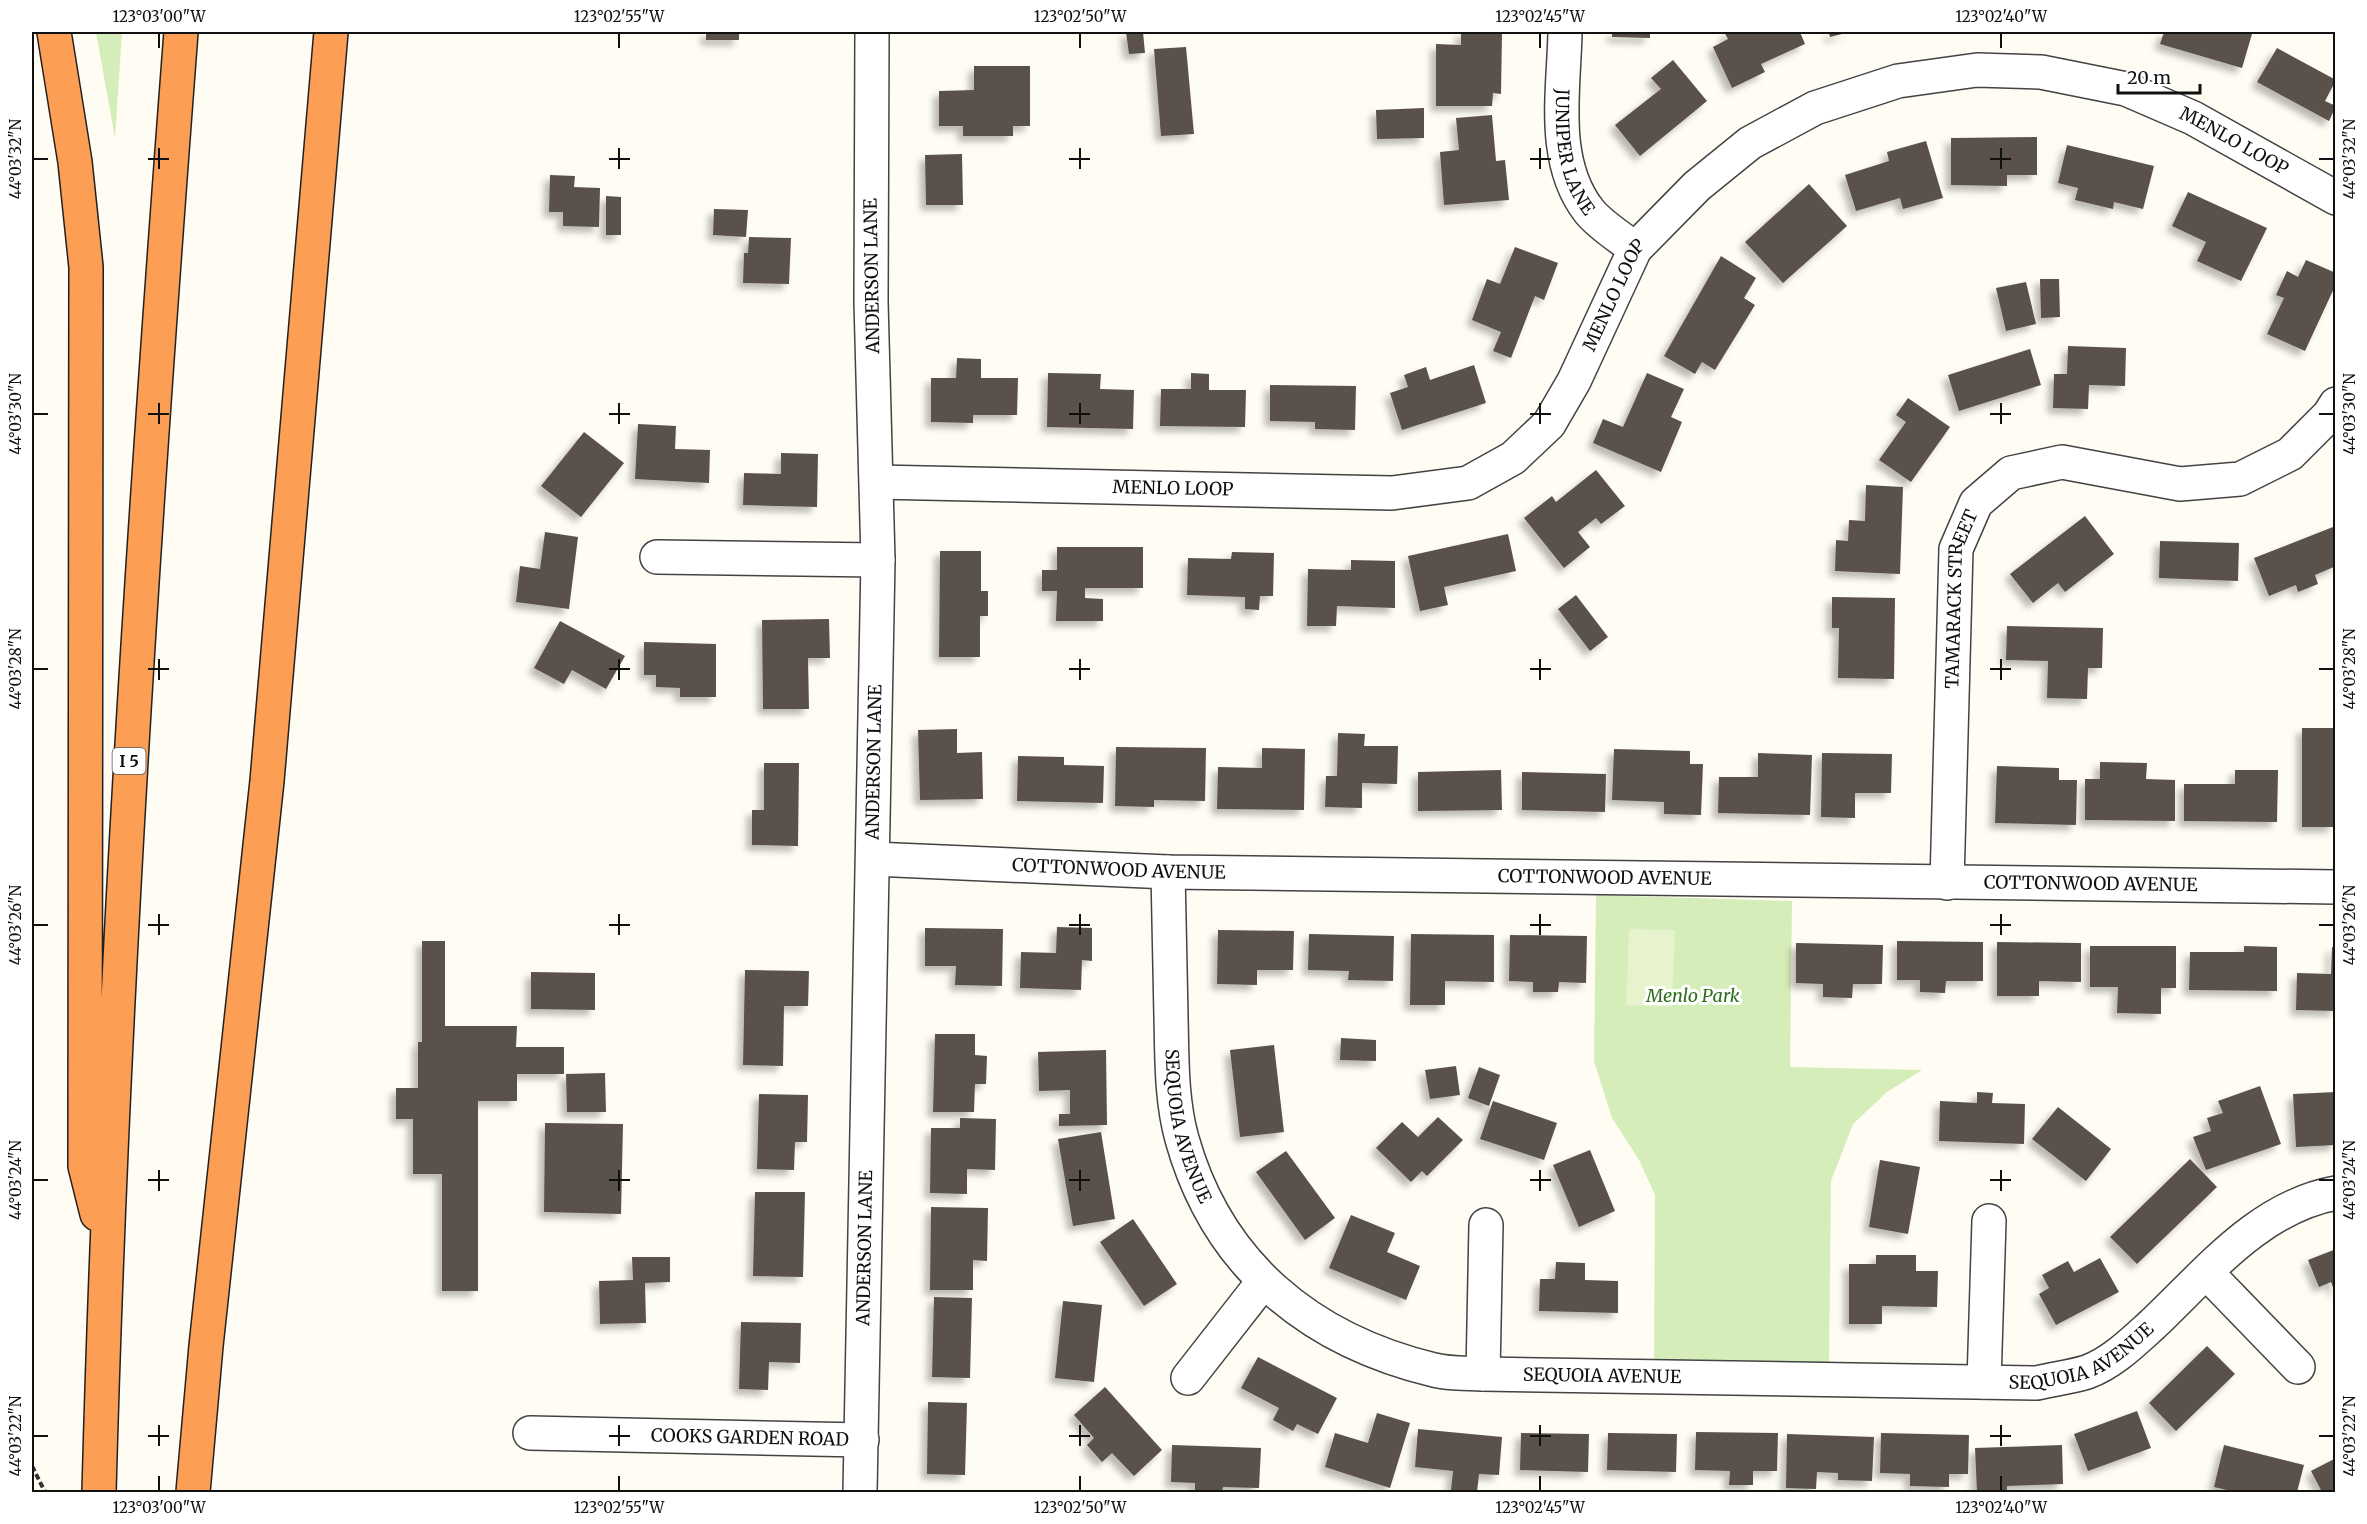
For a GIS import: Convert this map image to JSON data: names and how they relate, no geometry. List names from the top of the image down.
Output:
{
  "streets": {
    "highway": ["I 5"],
    "street": [
      "MENLO LOOP",
      "JUNIPER LANE",
      "ANDERSON LANE",
      "TAMARACK STREET",
      "COTTONWOOD AVENUE",
      "SEQUOIA AVENUE",
      "COOKS GARDEN ROAD"
    ]
  },
  "crossings": [
    ["MENLO LOOP", "JUNIPER LANE"],
    ["MENLO LOOP", "ANDERSON LANE"],
    ["ANDERSON LANE", "COTTONWOOD AVENUE"],
    ["ANDERSON LANE", "COOKS GARDEN ROAD"],
    ["TAMARACK STREET", "COTTONWOOD AVENUE"],
    ["COTTONWOOD AVENUE", "SEQUOIA AVENUE"]
  ],
  "parks": ["Menlo Park"],
  "scale_bar": "20 m",
  "coordinates": [
    "123°03'00\"W",
    "123°02'55\"W",
    "123°02'50\"W",
    "123°02'45\"W",
    "123°02'40\"W",
    "44°03'32\"N",
    "44°03'30\"N",
    "44°03'28\"N",
    "44°03'26\"N",
    "44°03'24\"N",
    "44°03'22\"N"
  ]
}
